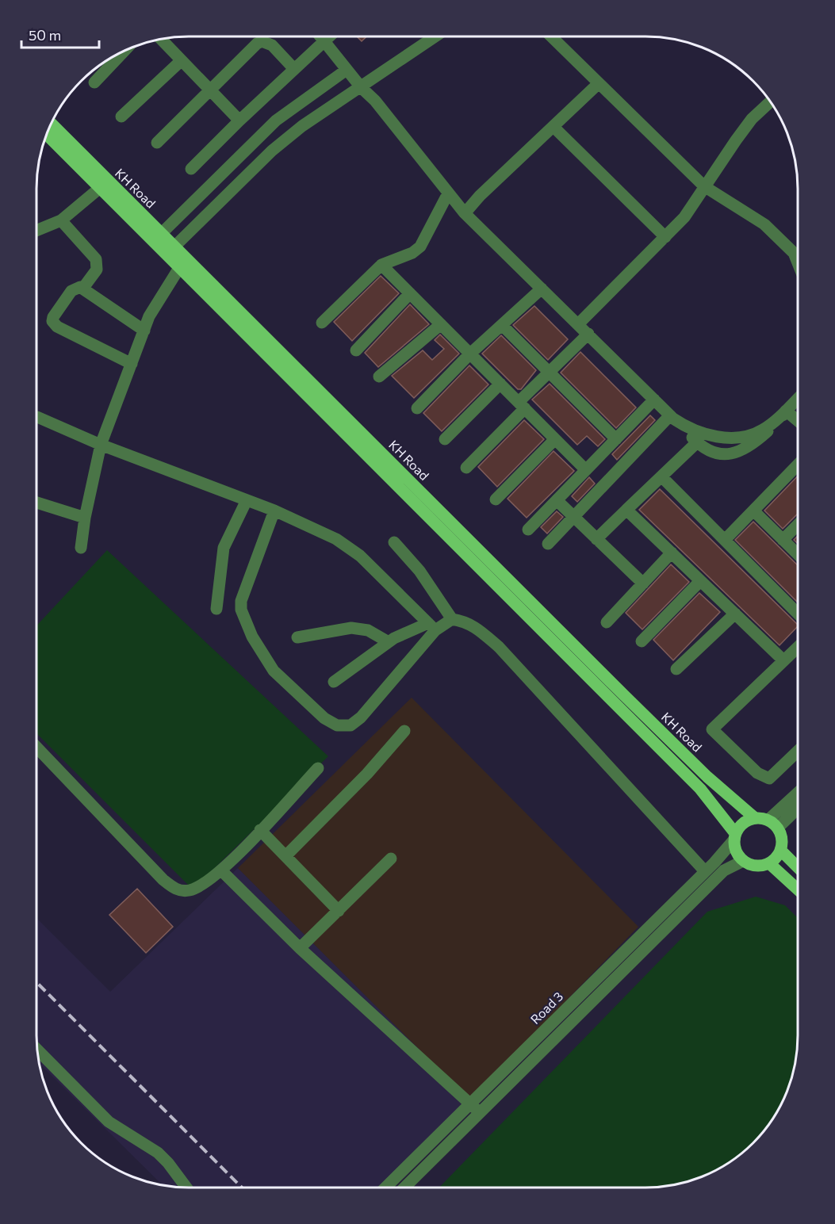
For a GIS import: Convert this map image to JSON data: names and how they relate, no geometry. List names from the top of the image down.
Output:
{
  "streets": {
    "main road": ["KH Road"],
    "street": ["Road 3"]
  },
  "crossings": [
    ["KH Road", "Road 3"]
  ],
  "scale_bar": "50 m"
}
